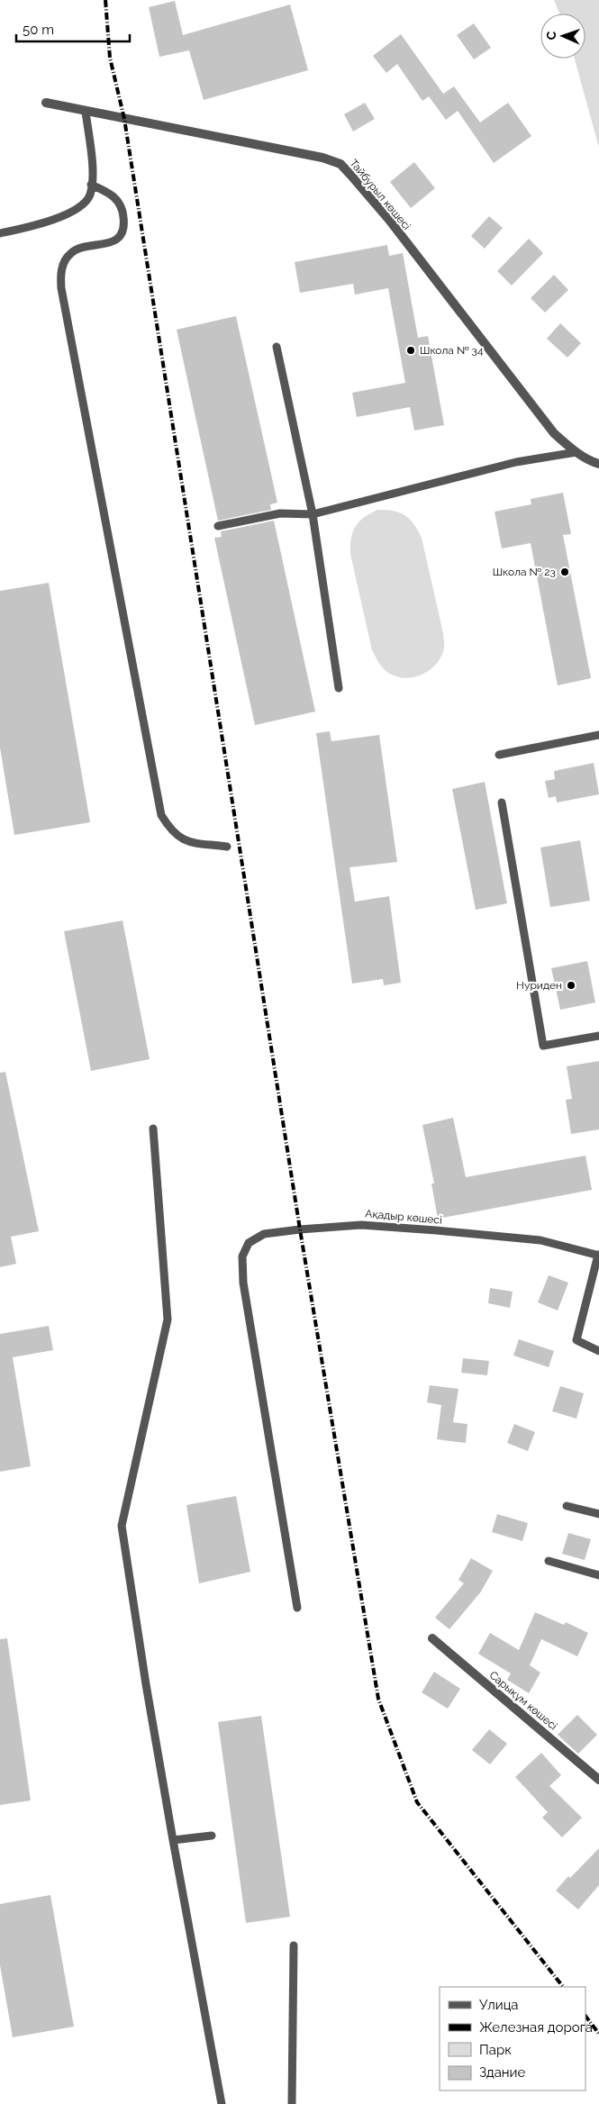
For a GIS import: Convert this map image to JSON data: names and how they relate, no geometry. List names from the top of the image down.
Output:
{
  "streets": {
    "street": ["Тайбурыл көшесі", "Сарықұм көшесі"],
    "lane": ["Ақадыр көшесі"]
  },
  "places": ["Школа № 34", "Школа № 23", "Нуриден"],
  "legend": [
    "Улица",
    "Железная дорога",
    "Парк",
    "Здание"
  ],
  "scale_bar": "50 m",
  "north": "left"
}
